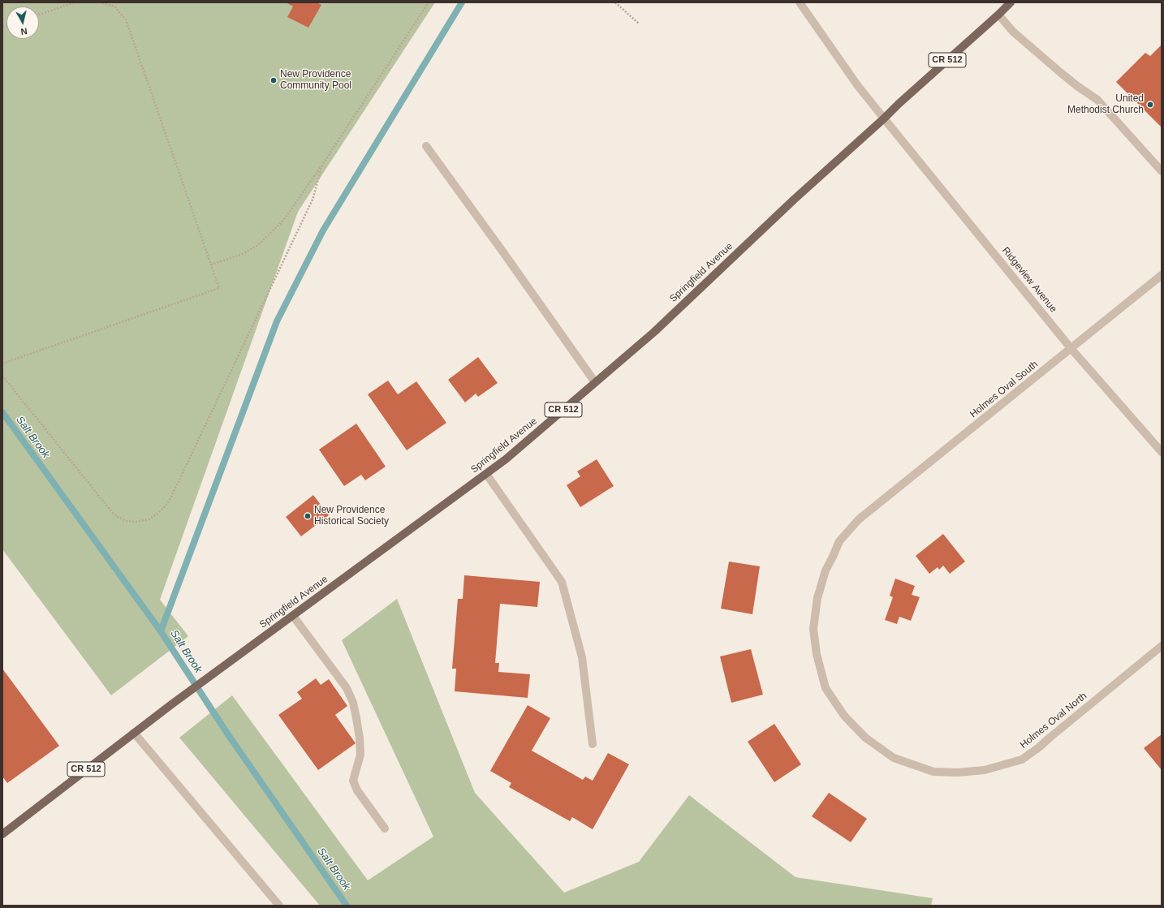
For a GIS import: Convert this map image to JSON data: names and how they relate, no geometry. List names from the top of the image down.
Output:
{
  "streets": {
    "main road": ["CR 512", "Springfield Avenue"],
    "street": ["Ridgeview Avenue", "Holmes Oval South", "Holmes Oval North"]
  },
  "crossings": [
    ["Springfield Avenue", "Ridgeview Avenue"],
    ["Ridgeview Avenue", "Holmes Oval South"],
    ["Holmes Oval South", "Holmes Oval North"]
  ],
  "water": ["Salt Brook"],
  "places": ["New Providence Community Pool", "United Methodist Church", "New Providence Historical Society"],
  "north": "bottom"
}
